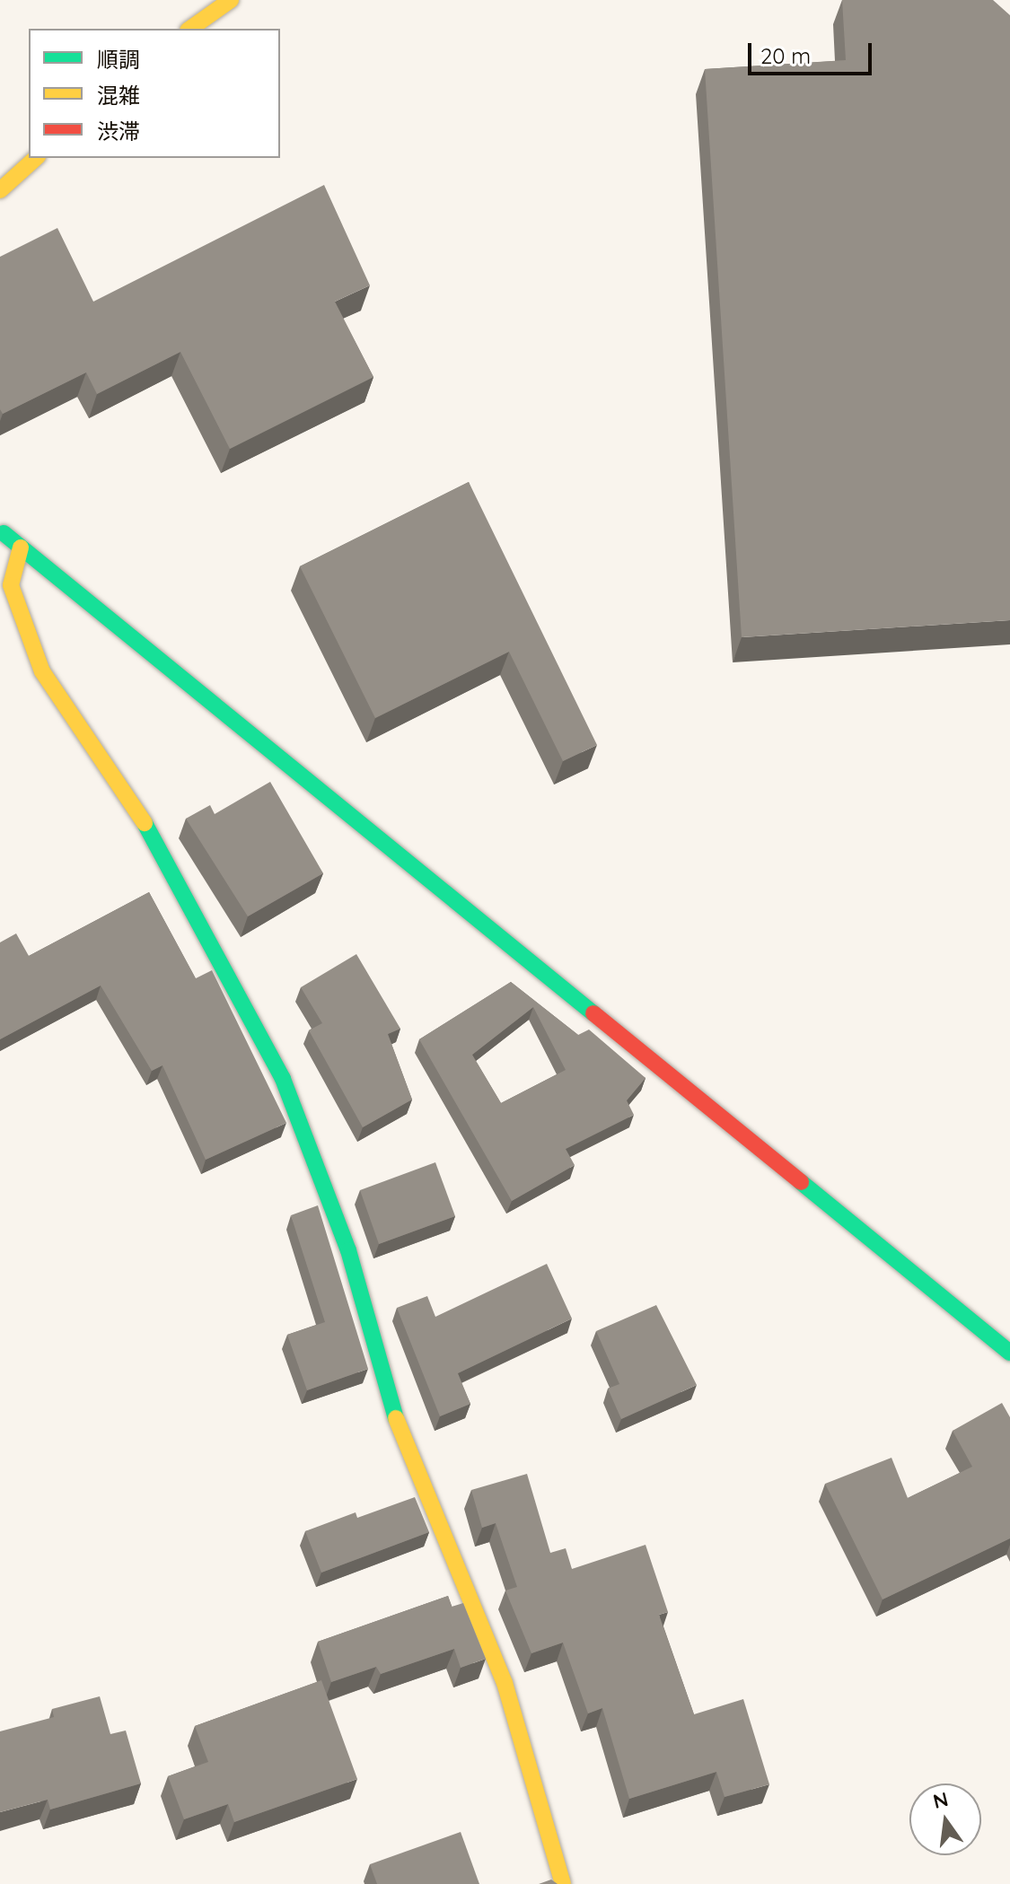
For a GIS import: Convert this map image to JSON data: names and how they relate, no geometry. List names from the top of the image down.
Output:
{
  "legend": ["順調", "混雑", "渋滞"],
  "scale_bar": "20 m",
  "north": "top"
}
